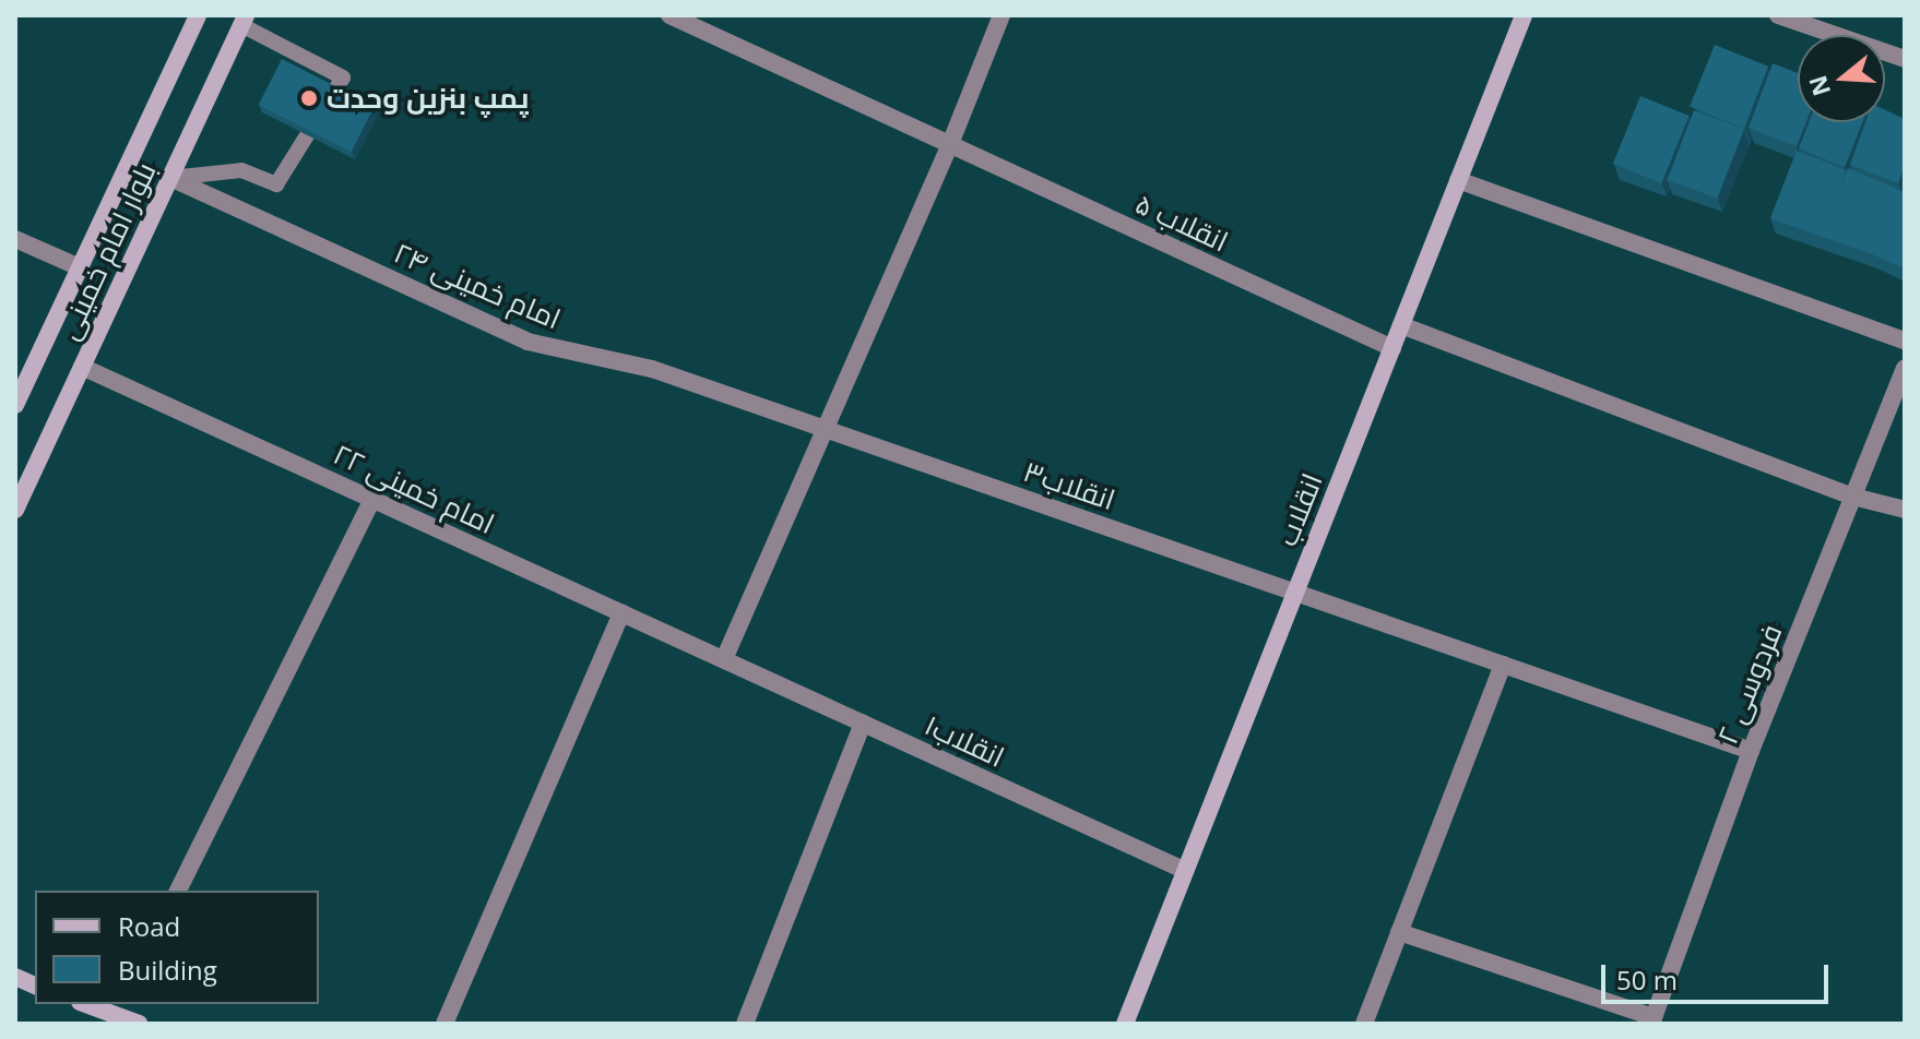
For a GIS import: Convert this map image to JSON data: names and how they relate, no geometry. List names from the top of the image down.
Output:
{
  "streets": {
    "street": [
      "انقلاب ۵",
      "بلوار امام خمینی",
      "امام خمینی ۲۴",
      "انقلاب۳",
      "امام خمینی ۲۲",
      "انقلاب",
      "فردوسی ۲",
      "انقلاب۱"
    ]
  },
  "crossings": [
    ["انقلاب ۵", "انقلاب"],
    ["بلوار امام خمینی", "امام خمینی ۲۴"],
    ["بلوار امام خمینی", "امام خمینی ۲۲"],
    ["امام خمینی ۲۴", "انقلاب۳"],
    ["انقلاب۳", "انقلاب"],
    ["انقلاب۳", "فردوسی ۲"],
    ["امام خمینی ۲۲", "انقلاب۱"],
    ["انقلاب", "انقلاب۱"]
  ],
  "places": ["پمپ بنزین وحدت"],
  "legend": ["Road", "Building"],
  "scale_bar": "50 m",
  "north": "left"
}
